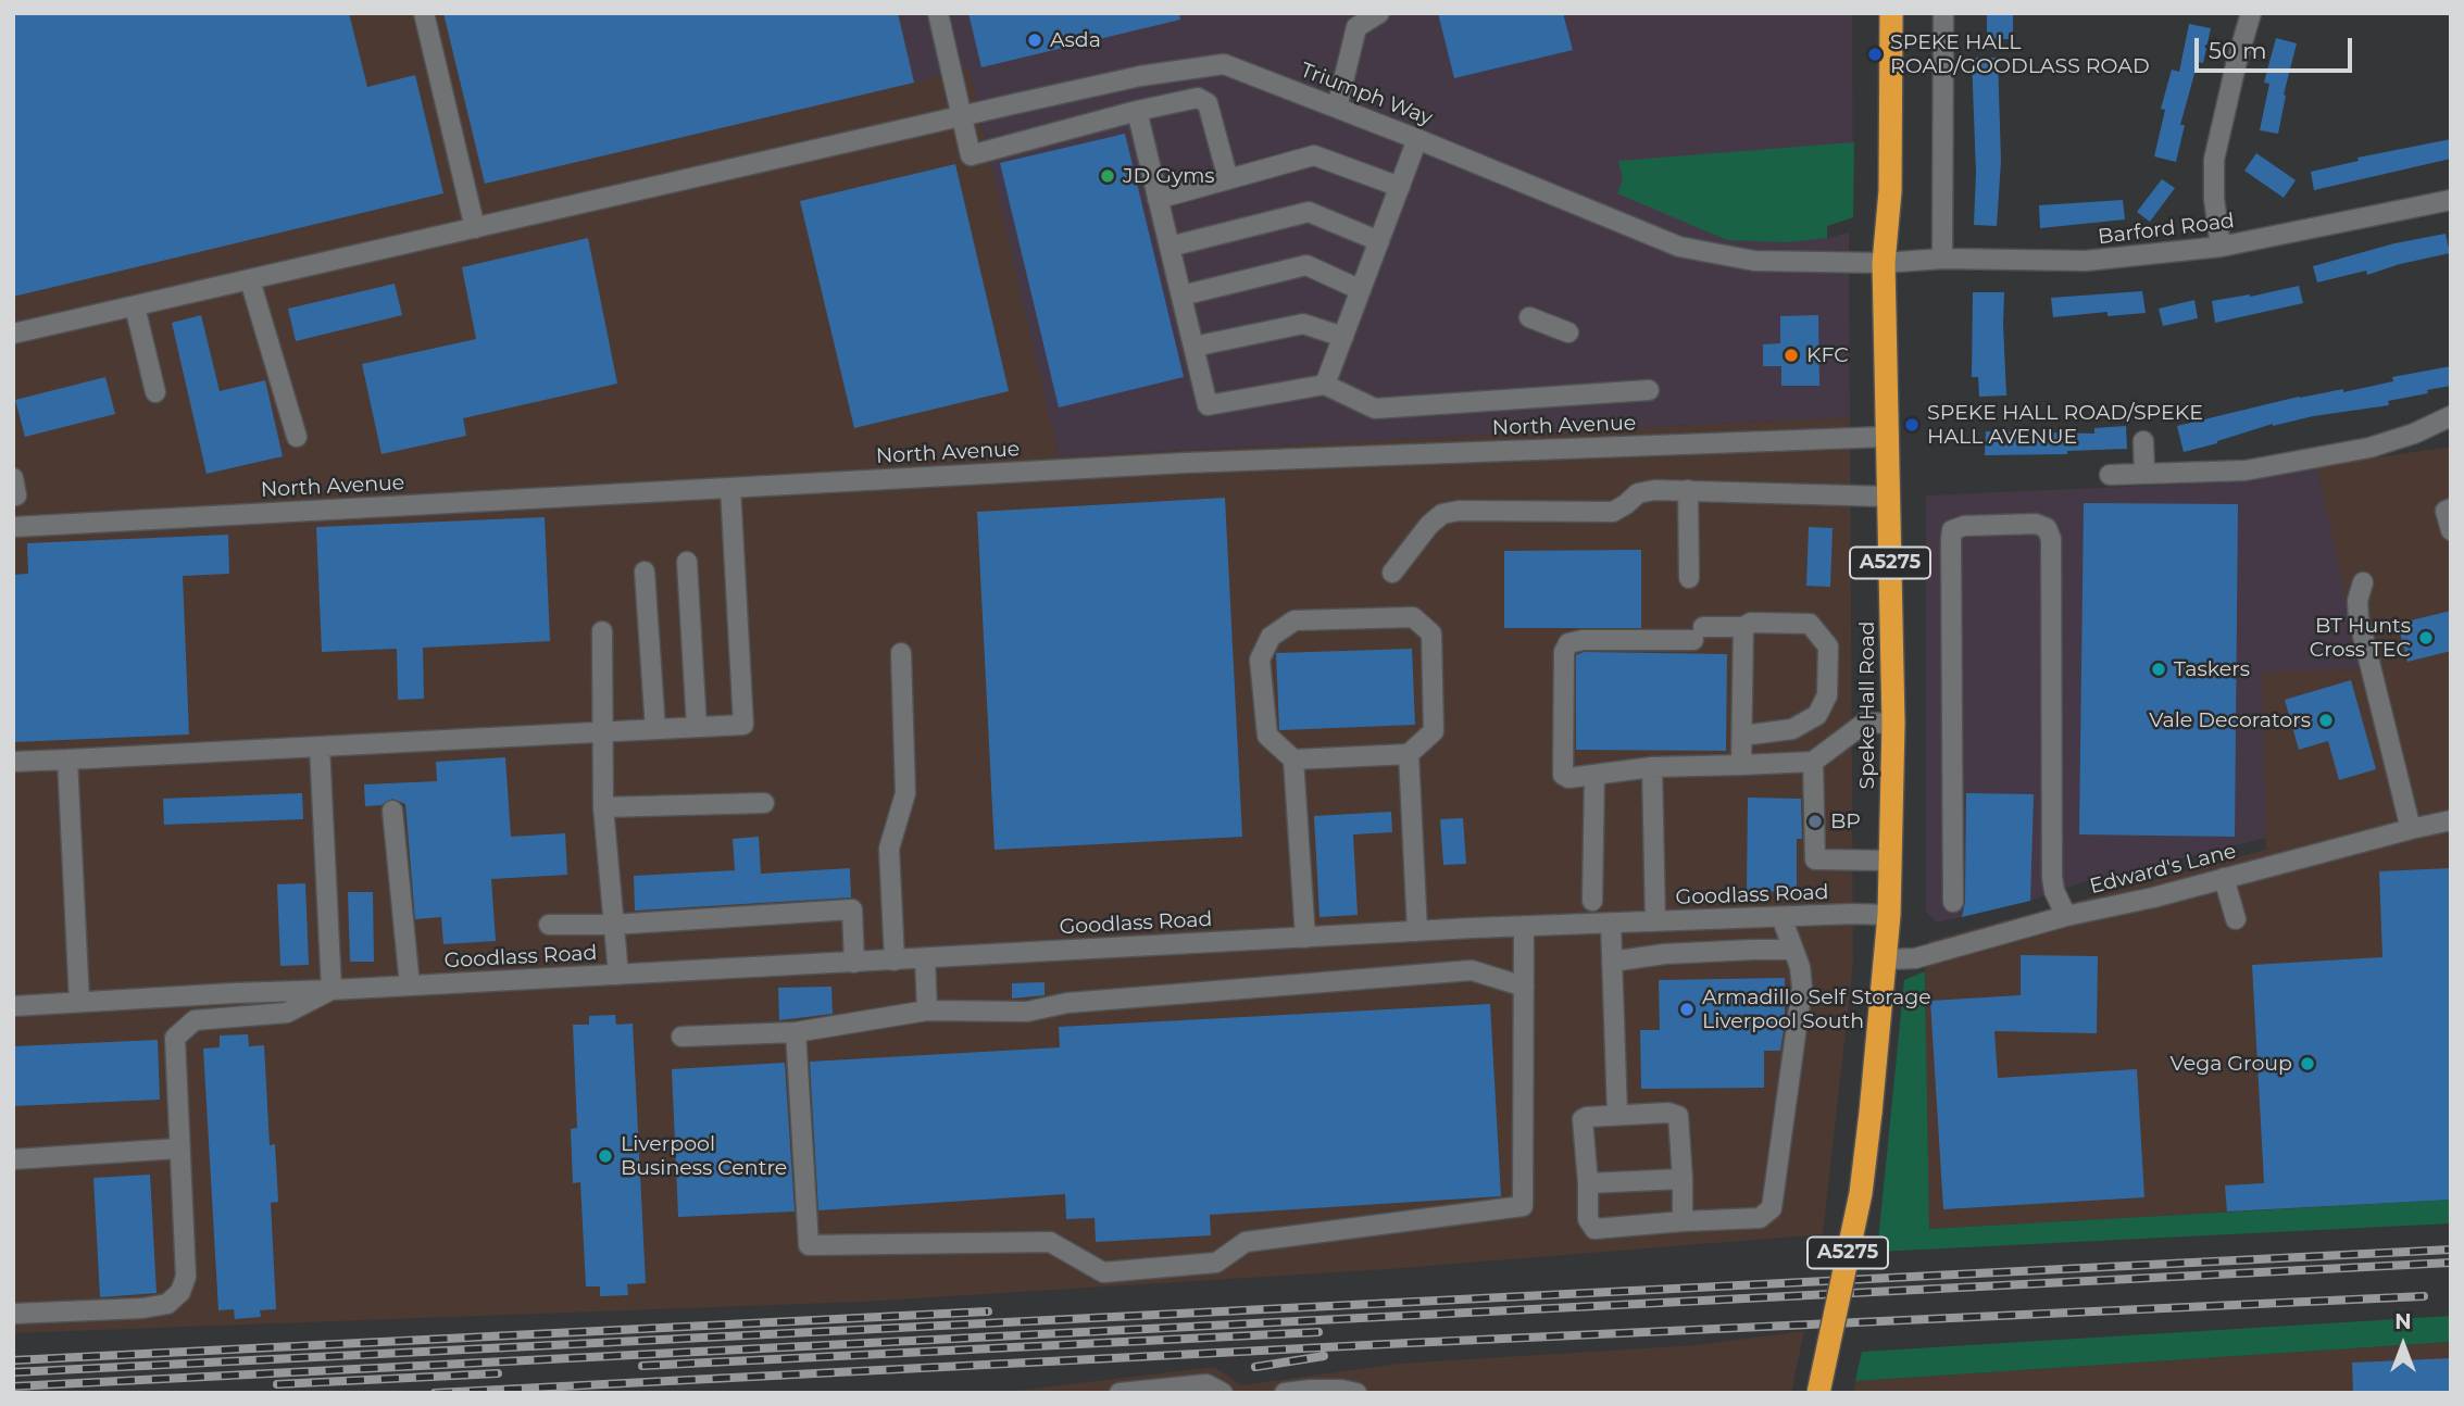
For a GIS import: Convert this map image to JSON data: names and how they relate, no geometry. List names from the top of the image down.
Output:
{
  "streets": {
    "highway": ["A5275", "Speke Hall Road"],
    "street": [
      "Triumph Way",
      "Barford Road",
      "North Avenue",
      "Edward's Lane",
      "Goodlass Road"
    ]
  },
  "crossings": [
    ["Triumph Way", "Barford Road"],
    ["Triumph Way", "Speke Hall Road"],
    ["Barford Road", "Speke Hall Road"],
    ["North Avenue", "Speke Hall Road"],
    ["Speke Hall Road", "Edward's Lane"],
    ["Speke Hall Road", "Goodlass Road"]
  ],
  "places": [
    "Asda",
    "SPEKE HALL ROAD/GOODLASS ROAD",
    "JD Gyms",
    "KFC",
    "SPEKE HALL ROAD/SPEKE HALL AVENUE",
    "BT Hunts Cross TEC",
    "Taskers",
    "Vale Decorators",
    "BP",
    "Armadillo Self Storage Liverpool South",
    "Vega Group",
    "Liverpool Business Centre"
  ],
  "scale_bar": "50 m",
  "north": "top"
}
